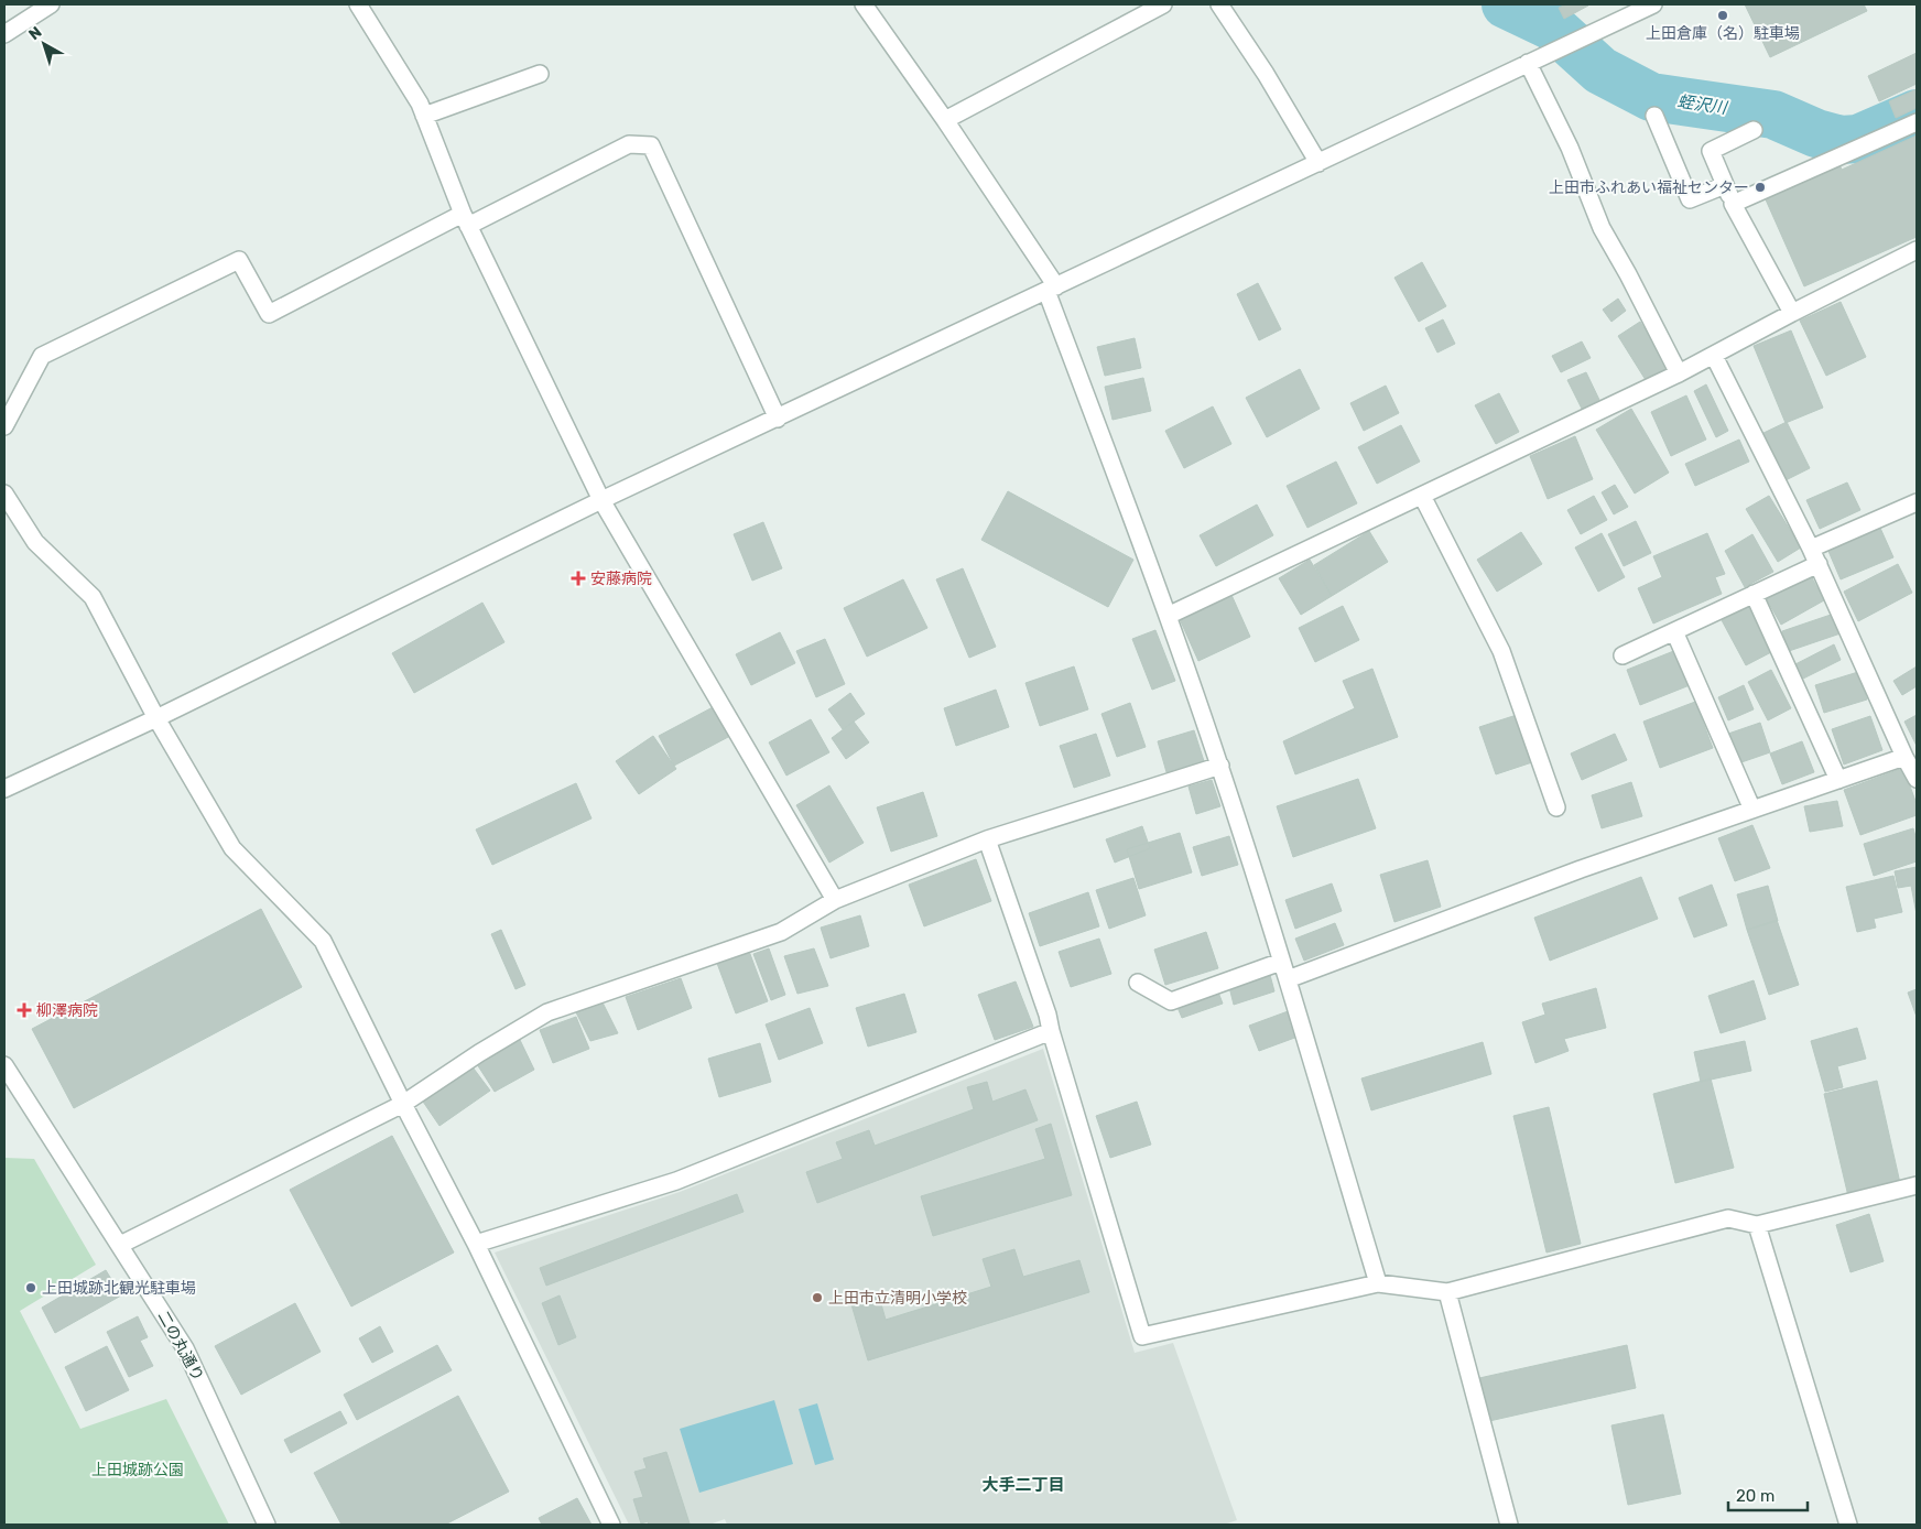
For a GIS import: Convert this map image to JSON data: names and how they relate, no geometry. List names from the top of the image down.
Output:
{
  "streets": {
    "street": ["二の丸通り"]
  },
  "districts": ["大手二丁目"],
  "water": ["蛭沢川"],
  "parks": ["上田城跡公園"],
  "places": {
    "other": [
      "上田倉庫（名）駐車場",
      "上田市ふれあい福祉センター",
      "上田城跡北観光駐車場",
      "上田市立清明小学校"
    ],
    "health": ["安藤病院", "柳澤病院"]
  },
  "scale_bar": "20 m",
  "north": "top left"
}
